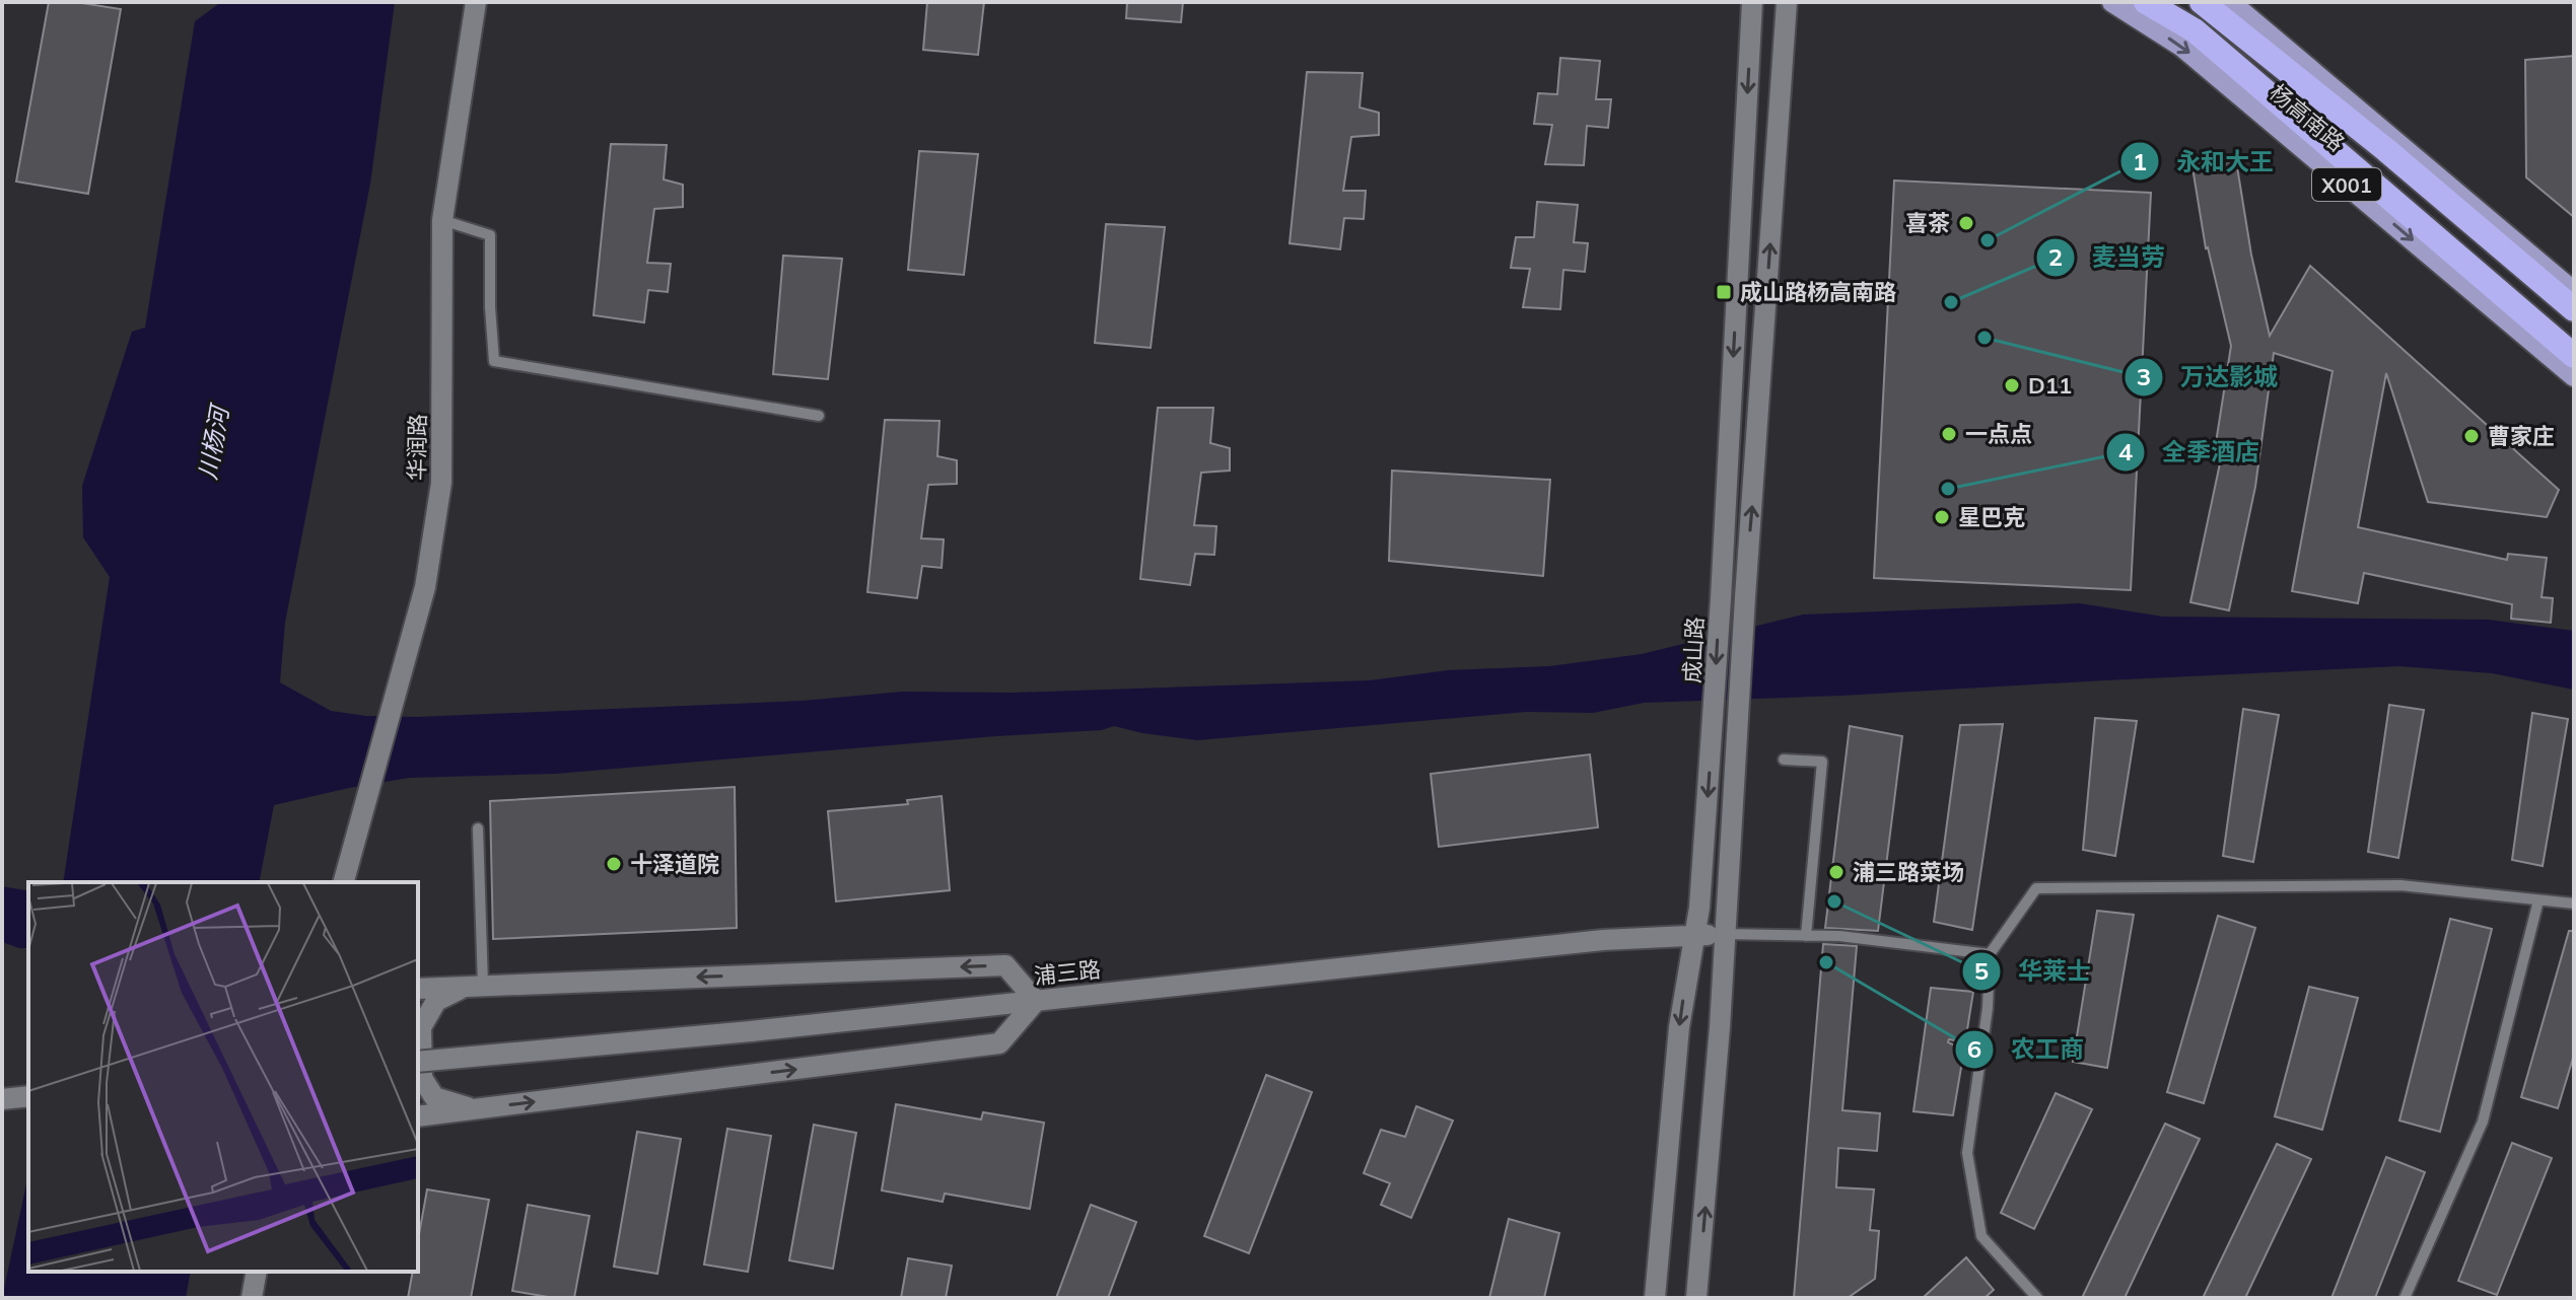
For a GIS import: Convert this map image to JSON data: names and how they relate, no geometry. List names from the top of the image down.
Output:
{
  "streets": {
    "highway": ["杨高南路", "X001"],
    "main road": ["华润路", "成山路", "浦三路"]
  },
  "crossings": [
    ["成山路", "浦三路"]
  ],
  "water": ["川杨河"],
  "places": {
    "other": [
      "喜茶",
      "永和大王",
      "麦当劳",
      "万达影城",
      "D11",
      "一点点",
      "曹家庄",
      "全季酒店",
      "星巴克",
      "十泽道院",
      "浦三路菜场",
      "华莱士",
      "农工商"
    ],
    "transit": ["成山路杨高南路"]
  }
}
